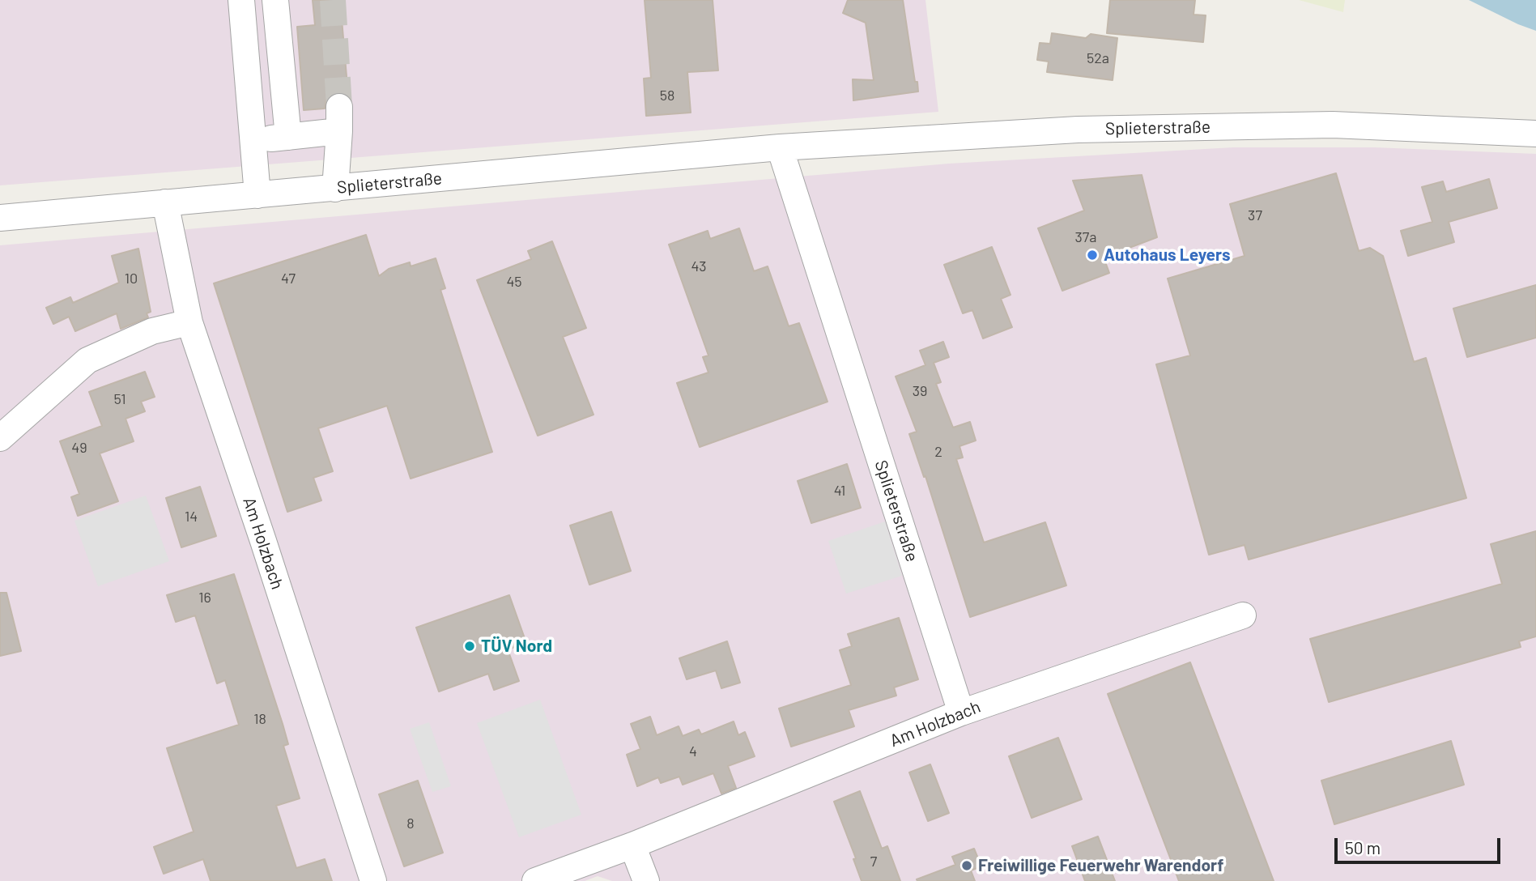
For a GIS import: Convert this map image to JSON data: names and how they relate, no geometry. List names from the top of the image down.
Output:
{
  "streets": {
    "street": ["Splieterstraße", "Am Holzbach"]
  },
  "crossings": [
    ["Splieterstraße", "Am Holzbach"]
  ],
  "places": ["Autohaus Leyers", "TÜV Nord", "Freiwillige Feuerwehr Warendorf"],
  "house_numbers": [
    "52a",
    "58",
    "37",
    "37a",
    "43",
    "10",
    "47",
    "45",
    "39",
    "51",
    "49",
    "2",
    "41",
    "14",
    "16",
    "18",
    "4",
    "8",
    "7"
  ],
  "scale_bar": "50 m"
}
